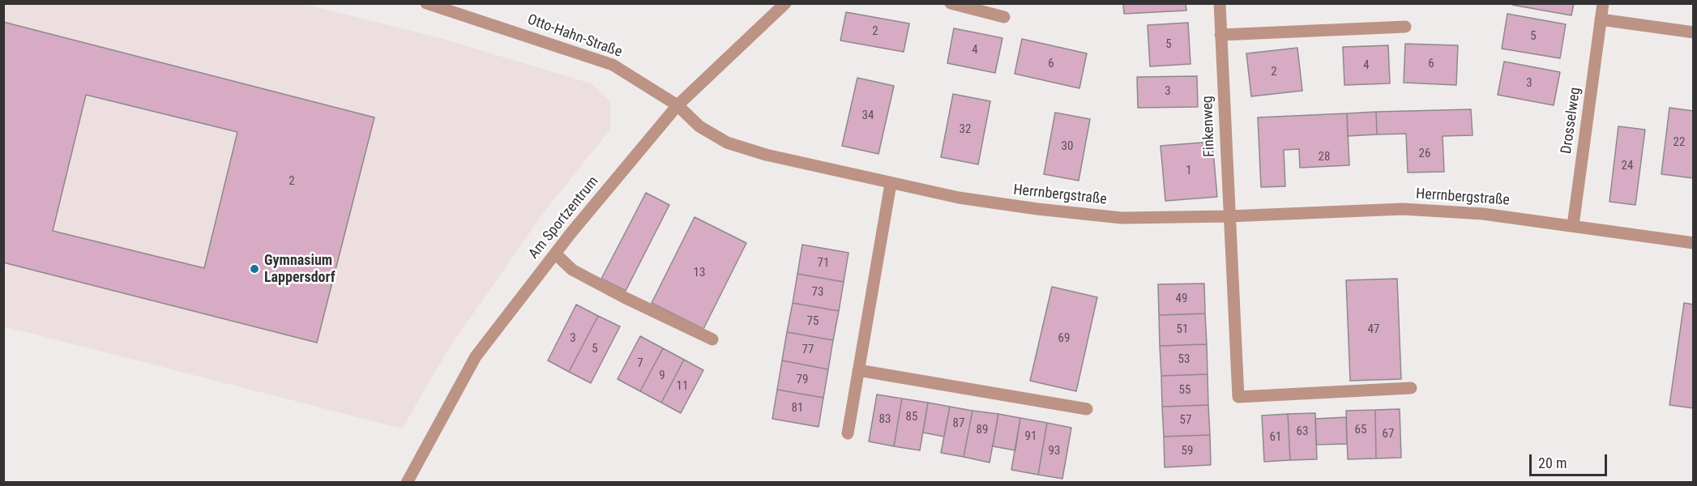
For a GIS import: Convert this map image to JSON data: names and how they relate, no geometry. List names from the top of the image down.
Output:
{
  "streets": {
    "street": [
      "Otto-Hahn-Straße",
      "Drosselweg",
      "Finkenweg",
      "Herrnbergstraße",
      "Am Sportzentrum"
    ]
  },
  "crossings": [
    ["Otto-Hahn-Straße", "Herrnbergstraße"],
    ["Otto-Hahn-Straße", "Am Sportzentrum"],
    ["Drosselweg", "Herrnbergstraße"],
    ["Finkenweg", "Herrnbergstraße"],
    ["Herrnbergstraße", "Am Sportzentrum"]
  ],
  "places": ["Gymnasium Lappersdorf"],
  "house_numbers": [
    "2",
    "5",
    "5",
    "4",
    "6",
    "6",
    "4",
    "2",
    "3",
    "3",
    "34",
    "32",
    "22",
    "30",
    "26",
    "28",
    "24",
    "1",
    "2",
    "71",
    "13",
    "73",
    "49",
    "75",
    "51",
    "47",
    "3",
    "69",
    "5",
    "77",
    "53",
    "7",
    "9",
    "79",
    "11",
    "55",
    "81",
    "85",
    "83",
    "57",
    "87",
    "89",
    "65",
    "63",
    "67",
    "91",
    "61",
    "93",
    "59"
  ],
  "scale_bar": "20 m"
}
